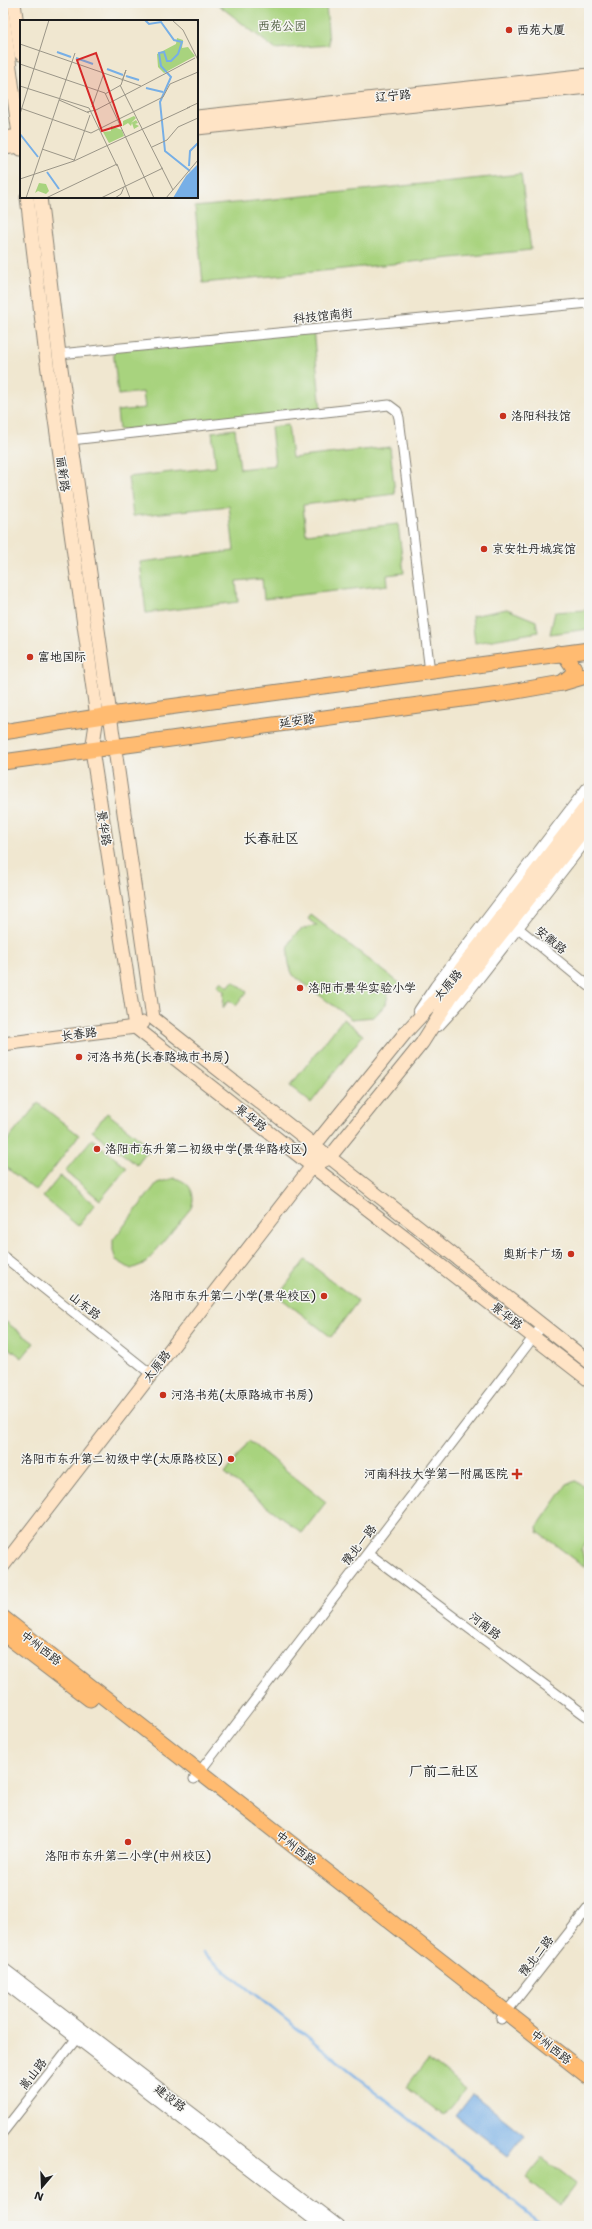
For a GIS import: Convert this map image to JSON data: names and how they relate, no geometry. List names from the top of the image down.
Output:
{
  "streets": {
    "main road": [
      "辽宁路",
      "丽新路",
      "延安路",
      "景华路",
      "太原路",
      "长春路",
      "中州西路"
    ],
    "street": [
      "科技馆南街",
      "安徽路",
      "山东路",
      "豫北一路",
      "河南路",
      "豫北二路",
      "嵩山路",
      "建设路"
    ]
  },
  "crossings": [
    ["科技馆南街", "丽新路"],
    ["丽新路", "延安路"],
    ["丽新路", "景华路"],
    ["延安路", "景华路"],
    ["景华路", "太原路"],
    ["景华路", "长春路"],
    ["景华路", "豫北一路"],
    ["太原路", "山东路"],
    ["豫北一路", "河南路"],
    ["豫北一路", "中州西路"],
    ["中州西路", "豫北二路"],
    ["嵩山路", "建设路"]
  ],
  "districts": ["长春社区", "厂前二社区"],
  "parks": ["西苑公园"],
  "places": {
    "other": [
      "西苑大厦",
      "洛阳科技馆",
      "京安牡丹城宾馆",
      "富地国际",
      "洛阳市景华实验小学",
      "河洛书苑(长春路城市书房)",
      "洛阳市东升第二初级中学(景华路校区)",
      "奥斯卡广场",
      "洛阳市东升第二小学(景华校区)",
      "河洛书苑(太原路城市书房)",
      "洛阳市东升第二初级中学(太原路校区)",
      "洛阳市东升第二小学(中州校区)"
    ],
    "health": ["河南科技大学第一附属医院"]
  },
  "north": "bottom"
}
